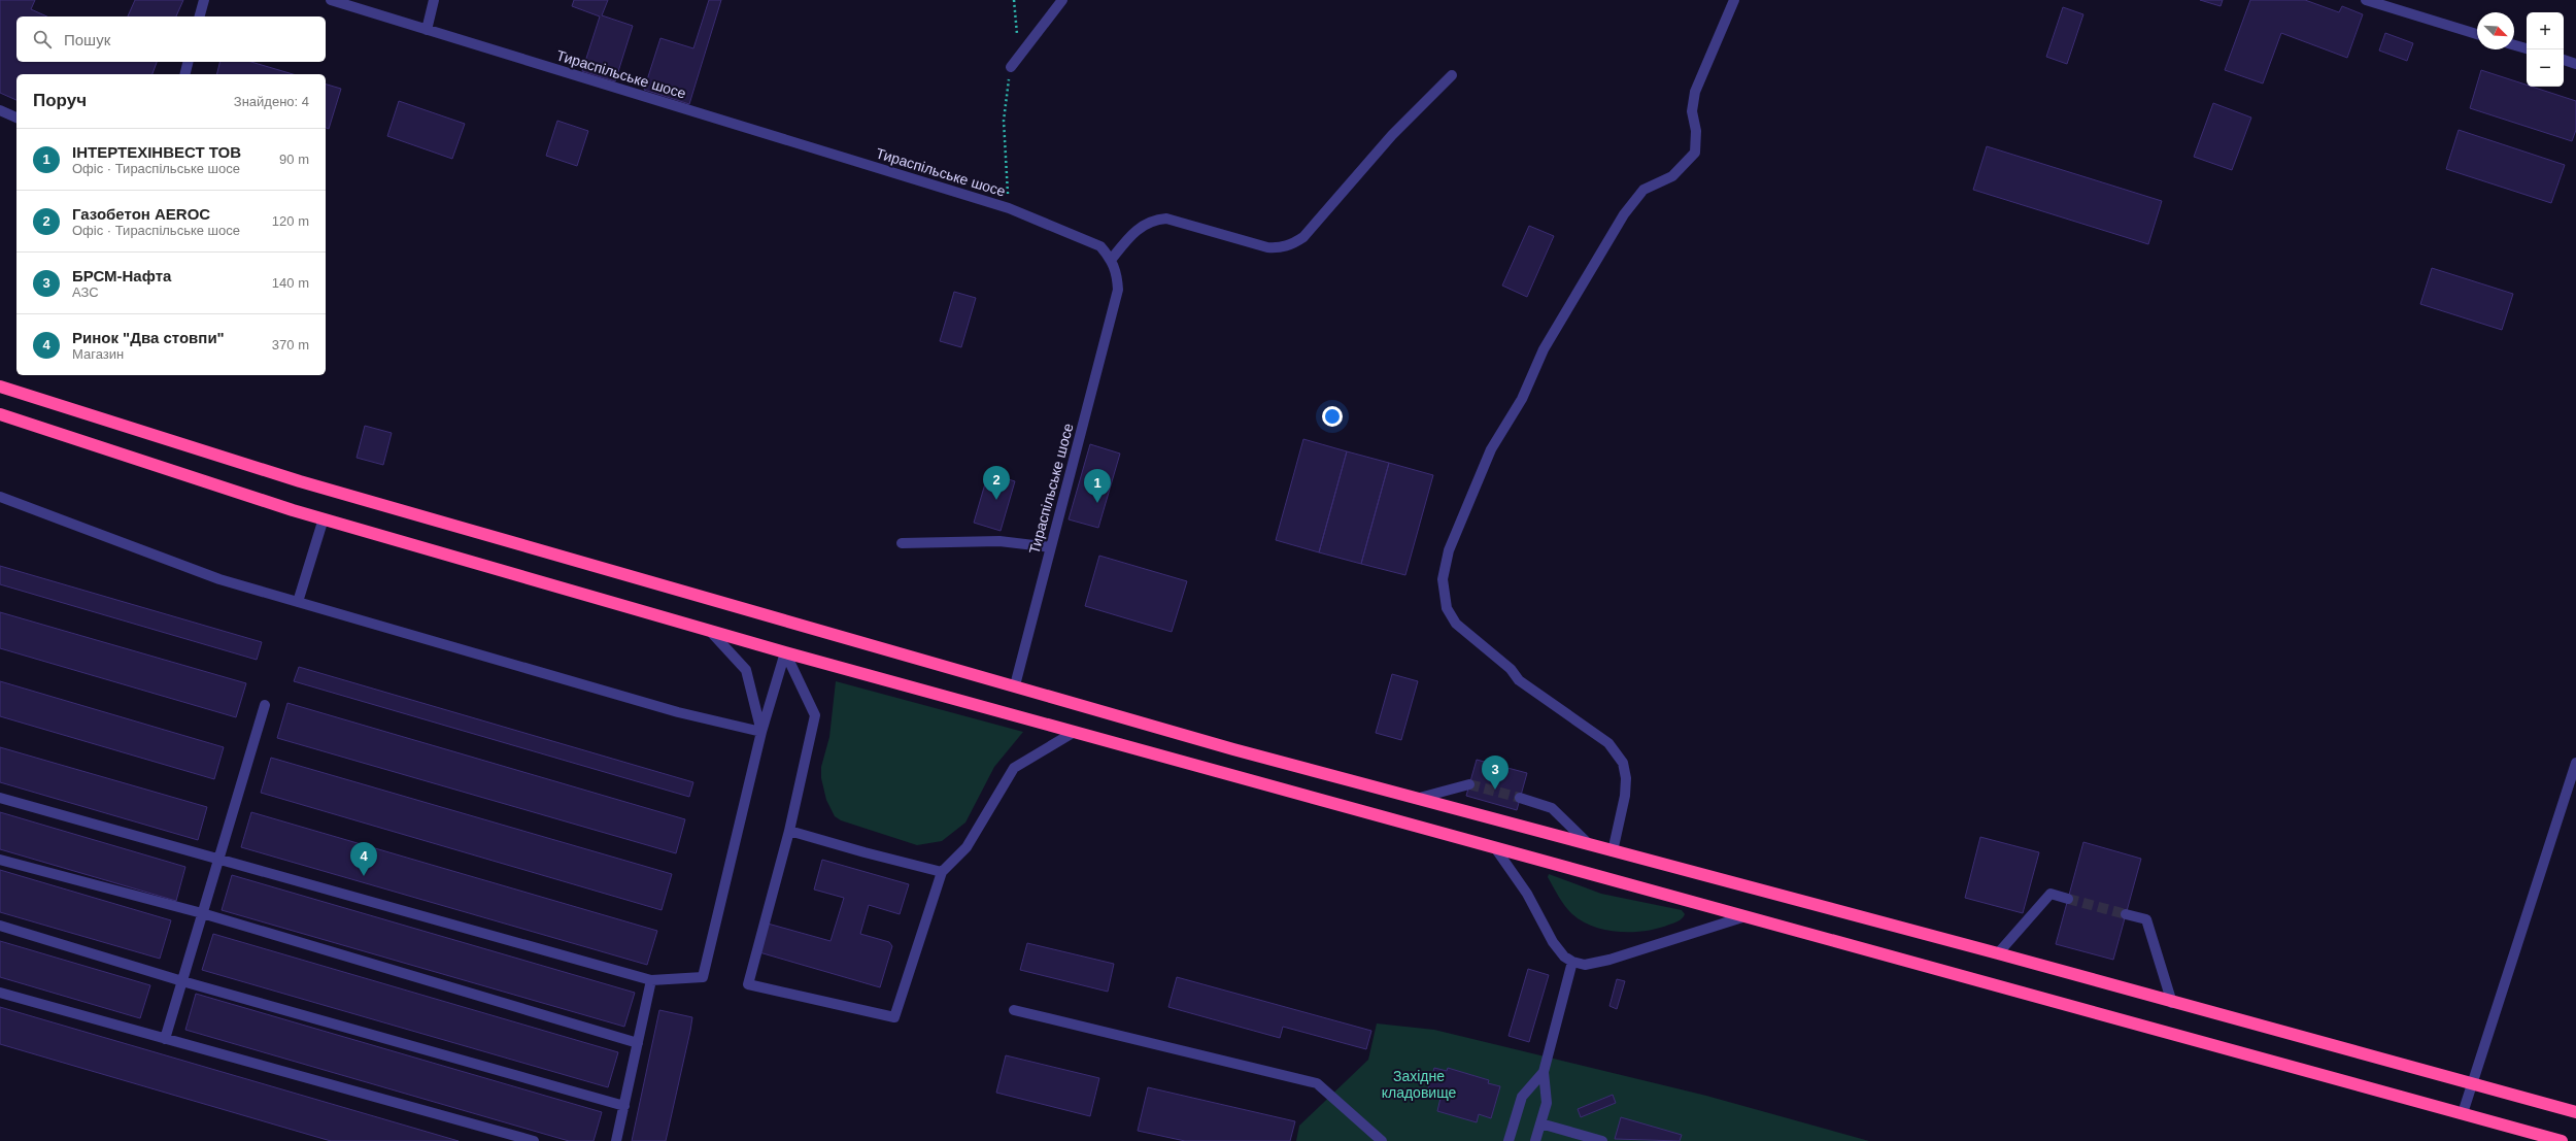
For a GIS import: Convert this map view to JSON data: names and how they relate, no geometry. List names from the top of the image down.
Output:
{
  "streets": {
    "street": ["Тираспільське шосе"]
  },
  "parks": ["Західне кладовище"],
  "north": "bottom right",
  "page": {
    "map_buttons": ["+", "−"],
    "search": "Пошук",
    "heading": ["Поруч", "Знайдено: 4"],
    "list": [
      {
        "mark": "1",
        "name": "ІНТЕРТЕХІНВЕСТ ТОВ",
        "note": "Офіс · Тираспільське шосе",
        "value": "90 m"
      },
      {
        "mark": "2",
        "name": "Газобетон AEROC",
        "note": "Офіс · Тираспільське шосе",
        "value": "120 m"
      },
      {
        "mark": "3",
        "name": "БРСМ-Нафта",
        "note": "АЗС",
        "value": "140 m"
      },
      {
        "mark": "4",
        "name": "Ринок \"Два стовпи\"",
        "note": "Магазин",
        "value": "370 m"
      }
    ],
    "pins": [
      "2",
      "1",
      "3",
      "4"
    ]
  }
}
